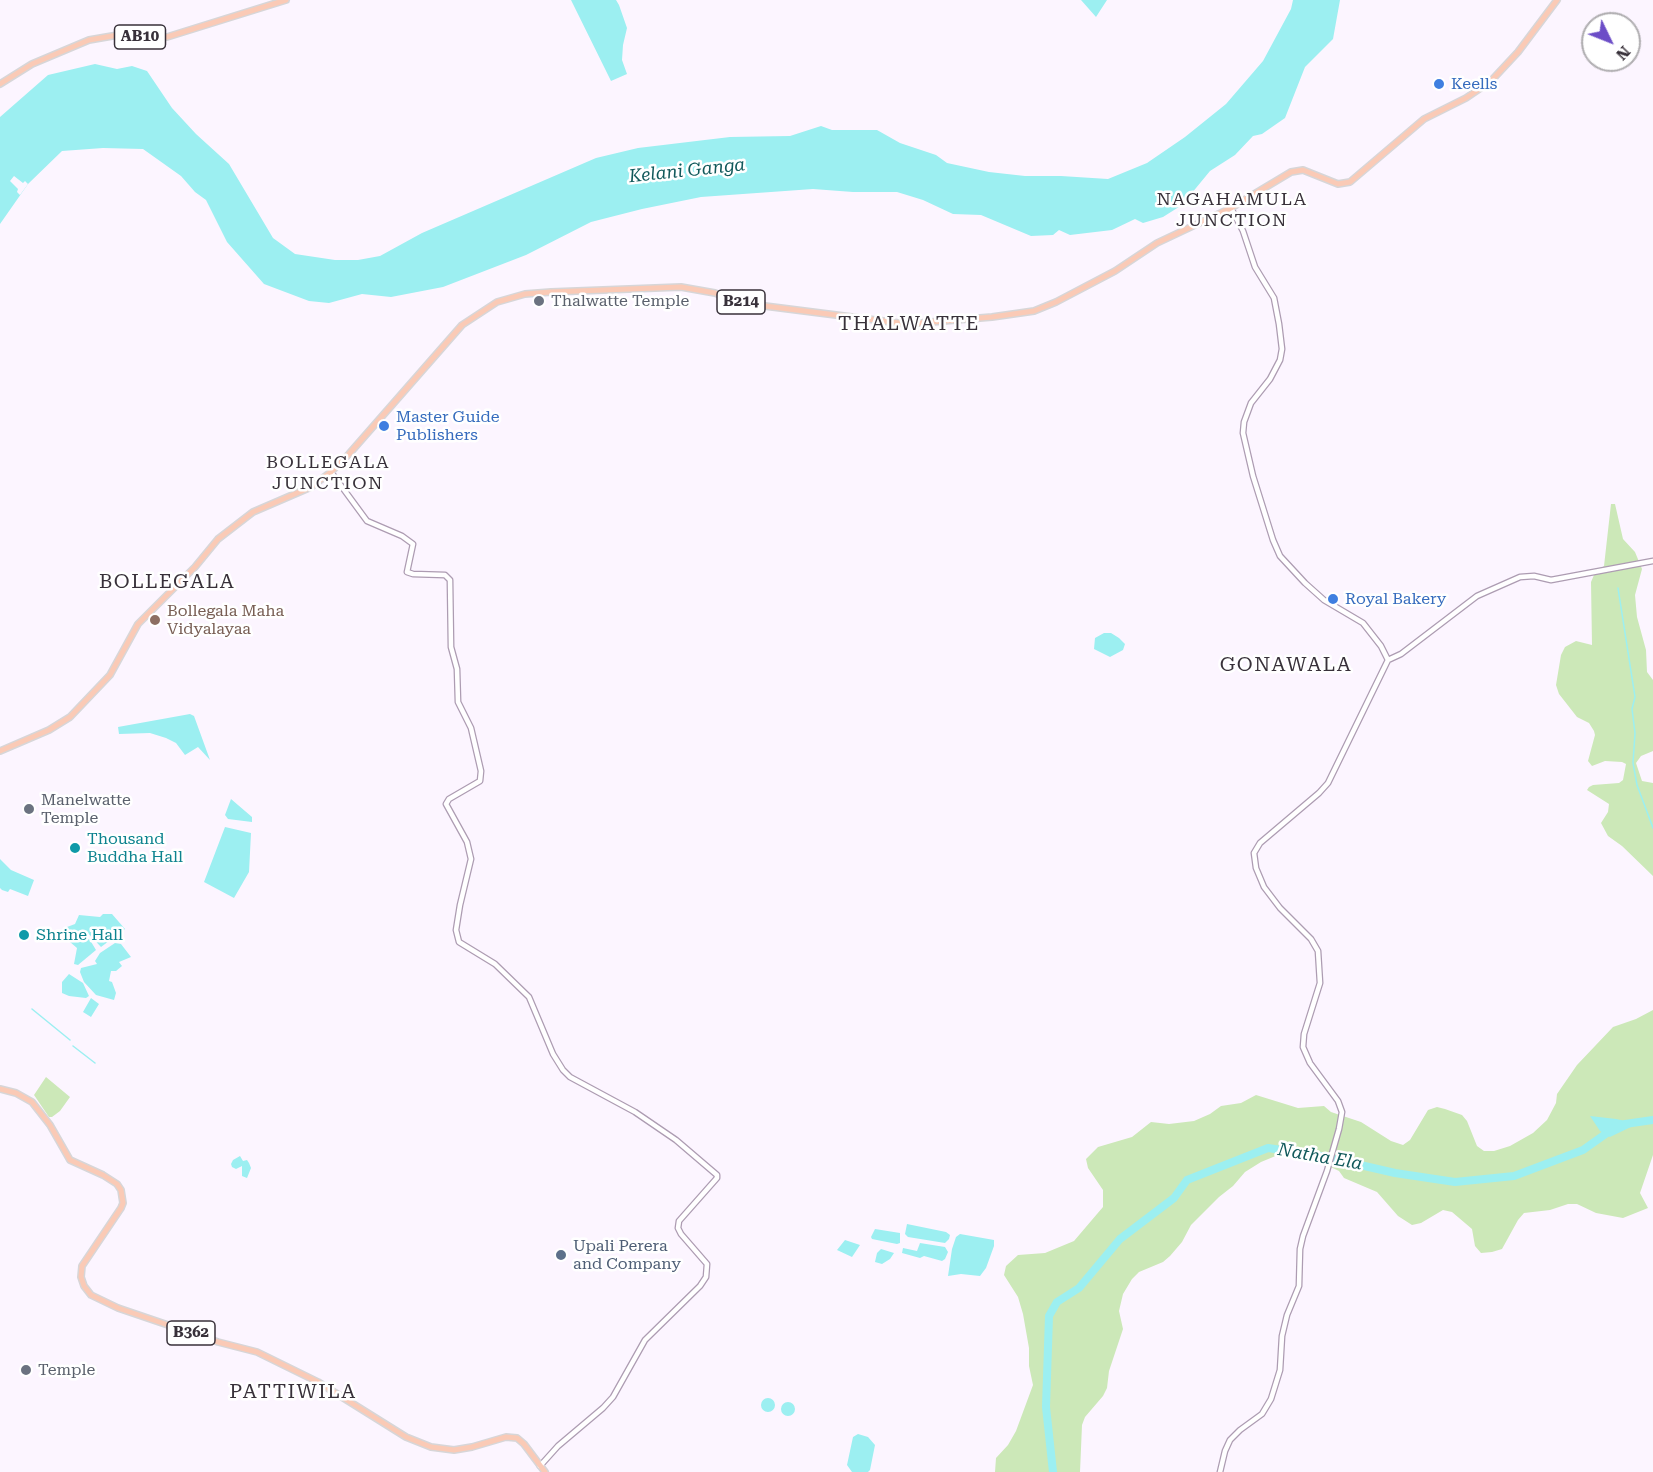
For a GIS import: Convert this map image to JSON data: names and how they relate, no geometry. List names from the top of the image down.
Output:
{
  "streets": {
    "main road": ["AB10", "B214", "B362"]
  },
  "districts": [
    "NAGAHAMULA JUNCTION",
    "THALWATTE",
    "BOLLEGALA JUNCTION",
    "BOLLEGALA",
    "GONAWALA",
    "PATTIWILA"
  ],
  "water": ["Kelani Ganga", "Natha Ela"],
  "places": [
    "Keells",
    "Thalwatte Temple",
    "Master Guide Publishers",
    "Royal Bakery",
    "Bollegala Maha Vidyalayaa",
    "Manelwatte Temple",
    "Thousand Buddha Hall",
    "Shrine Hall",
    "Upali Perera and Company",
    "Temple"
  ],
  "north": "bottom right"
}
